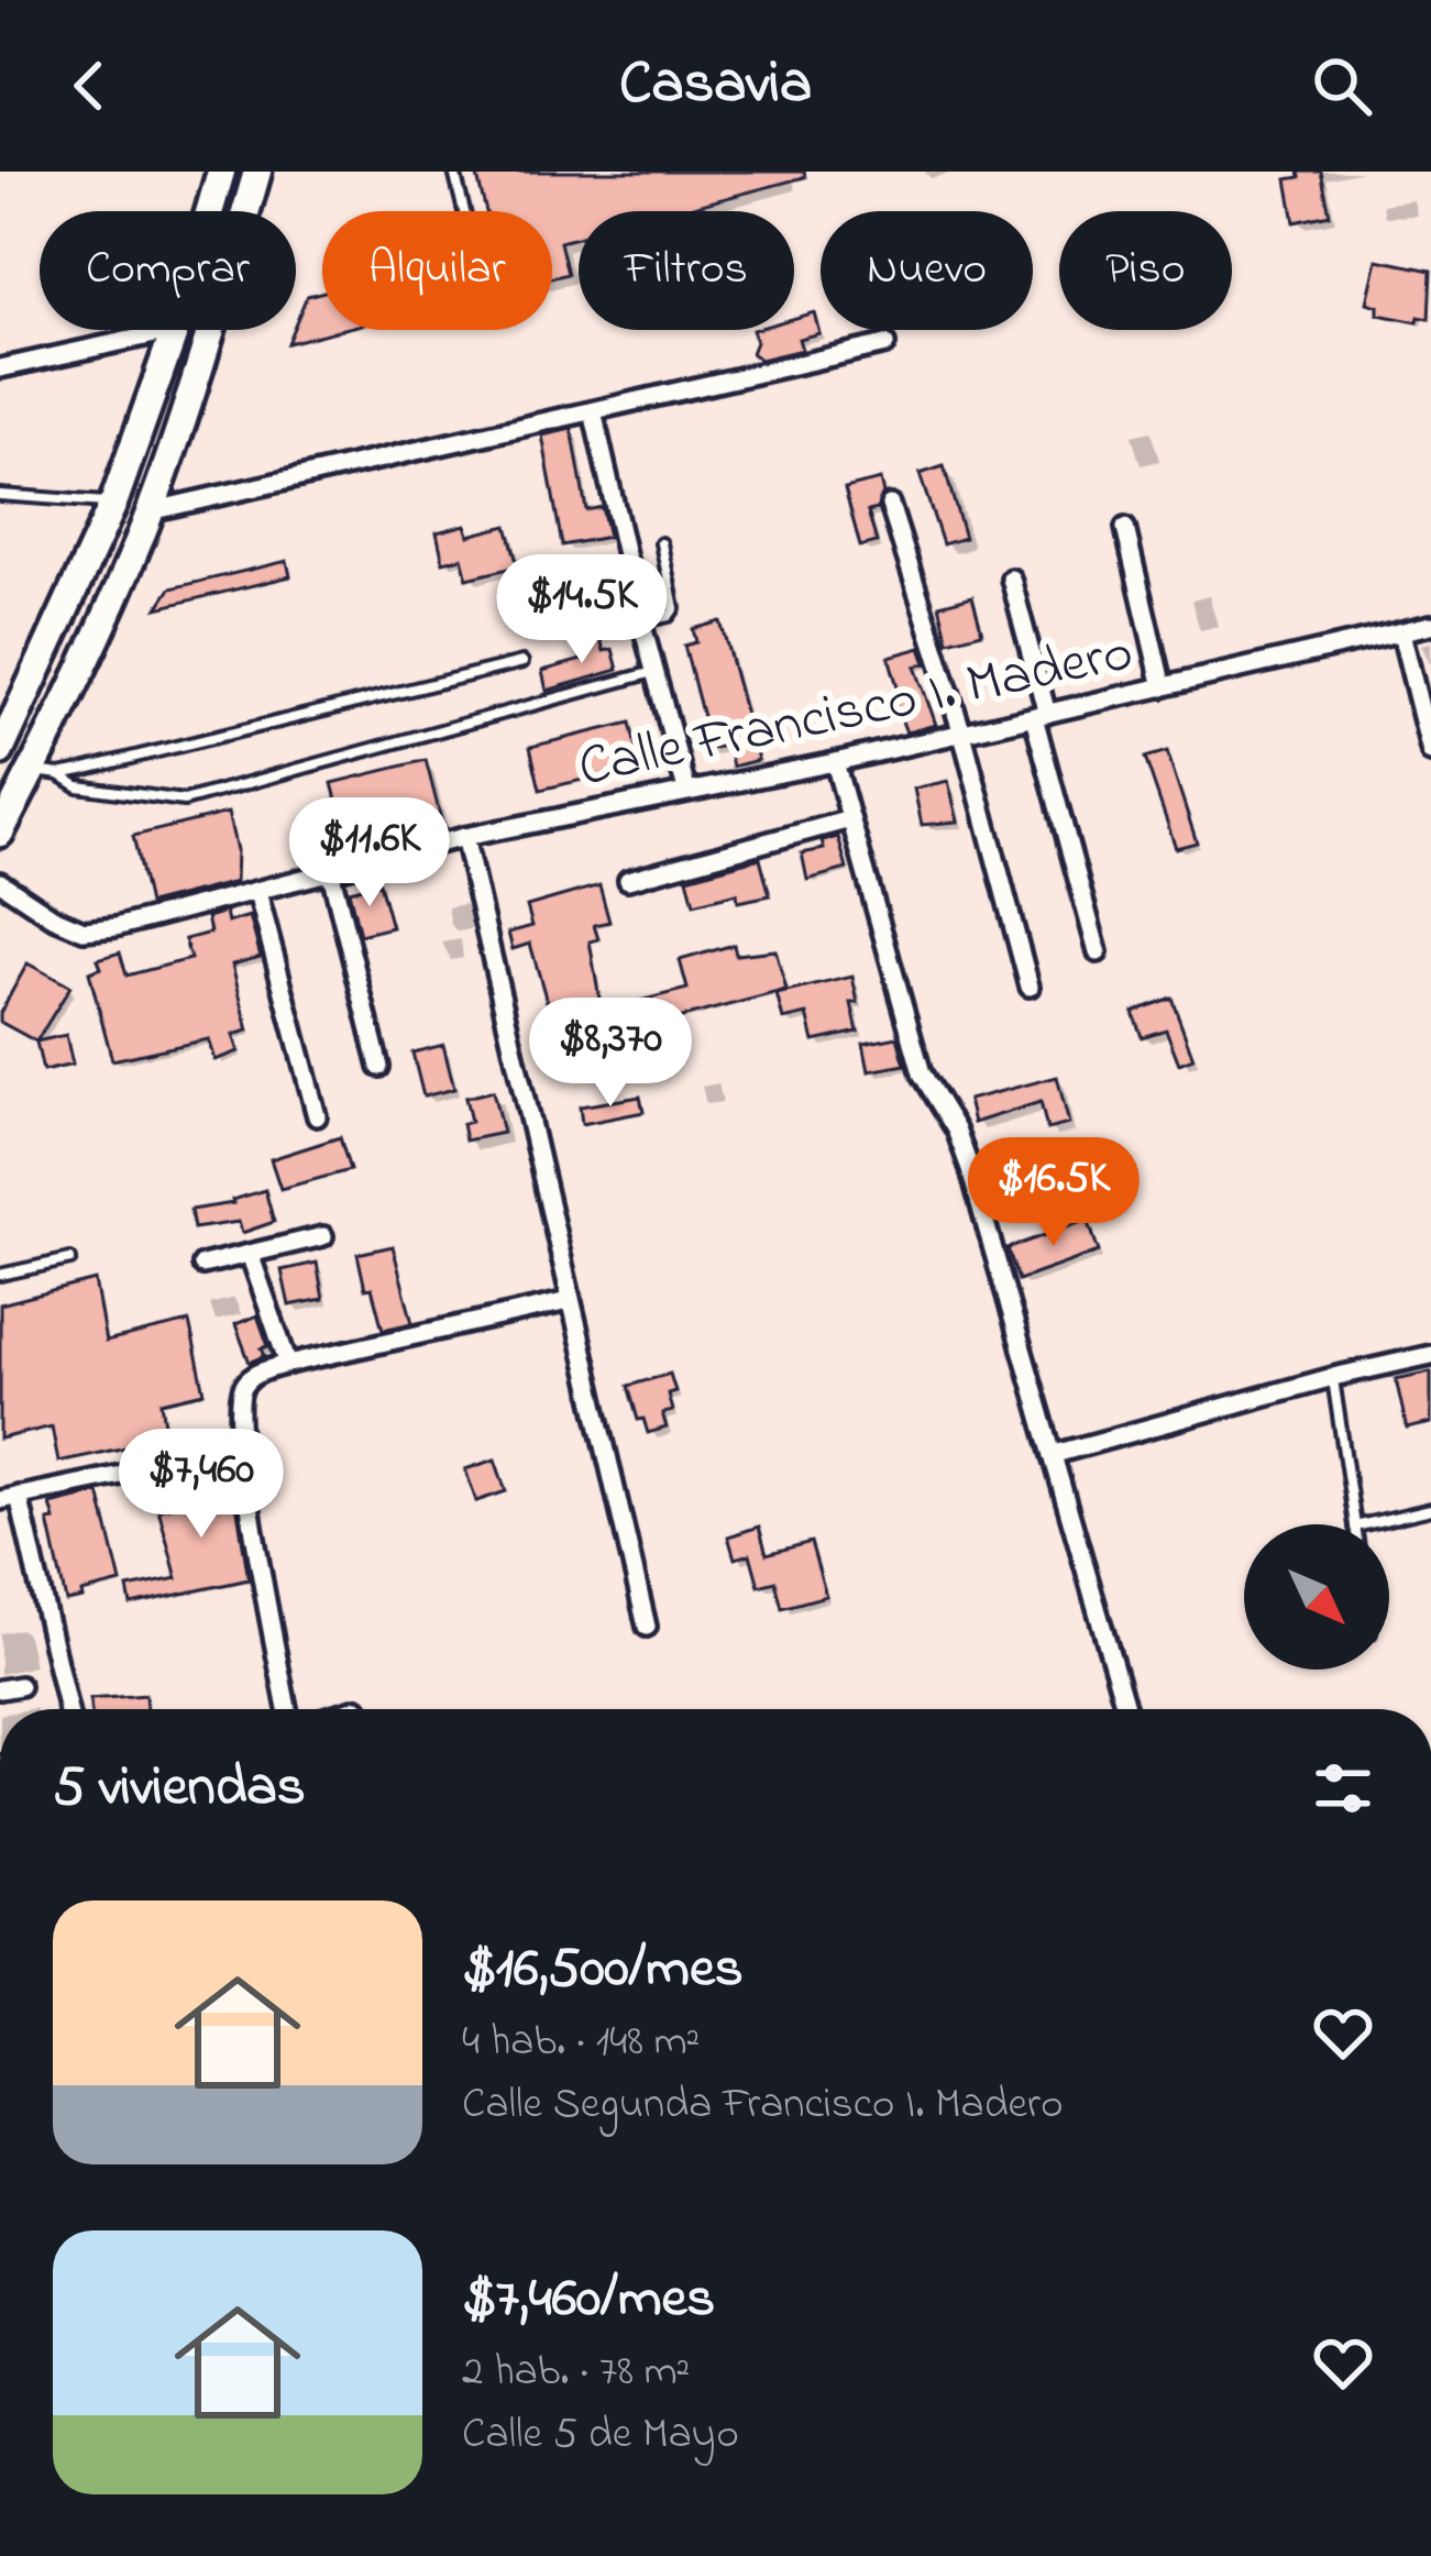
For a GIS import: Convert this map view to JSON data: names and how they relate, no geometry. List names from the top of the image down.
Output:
{
  "streets": {
    "street": ["Calle Francisco I. Madero"]
  },
  "north": "bottom right",
  "page": {
    "header": "Casavia",
    "chip": [
      "Comprar",
      "Alquilar",
      "Filtros",
      "Nuevo",
      "Piso"
    ],
    "price": [
      "$14.5K",
      "$11.6K",
      "$8,370",
      "$16.5K",
      "$7,460"
    ],
    "heading": "5 viviendas",
    "list": [
      {
        "name": "$16,500/mes",
        "note": "4 hab. · 148 m² · Calle Segunda Francisco I. Madero"
      },
      {
        "name": "$7,460/mes",
        "note": "2 hab. · 78 m² · Calle 5 de Mayo"
      }
    ]
  }
}
